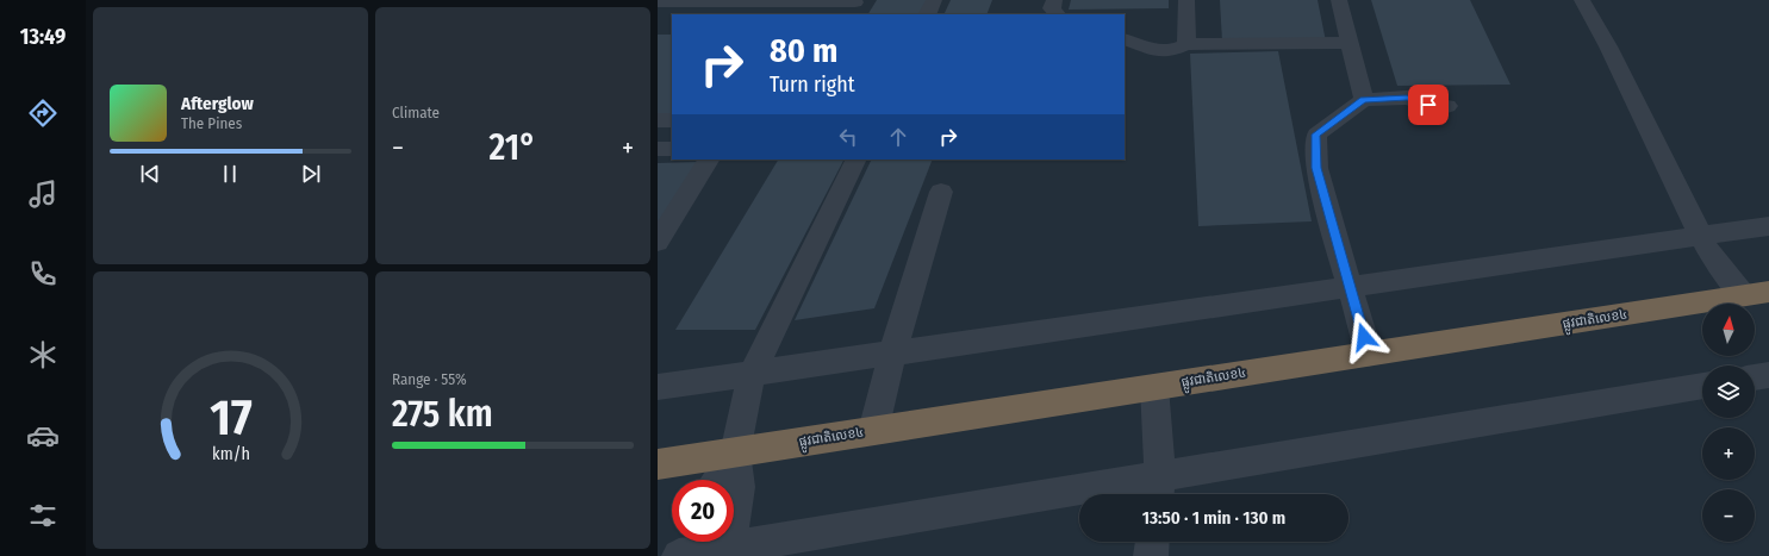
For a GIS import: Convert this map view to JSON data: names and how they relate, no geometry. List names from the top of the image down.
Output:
{
  "streets": {
    "highway": ["ផ្លូវជាតិលេខ៤"]
  },
  "north": "top",
  "page": {
    "tabs": "13:49",
    "tile": [
      "Climate",
      ["Range · 55%", "275 km"]
    ],
    "turn": ["80 m", "Turn right"],
    "song": ["Afterglow", "The Pines"],
    "heat": ["−", "21°", "+"],
    "map_buttons": ["+", "−"],
    "limit": "20",
    "trip": "13:50 · 1 min · 130 m",
    "gauge": ["17", "km/h"]
  }
}
